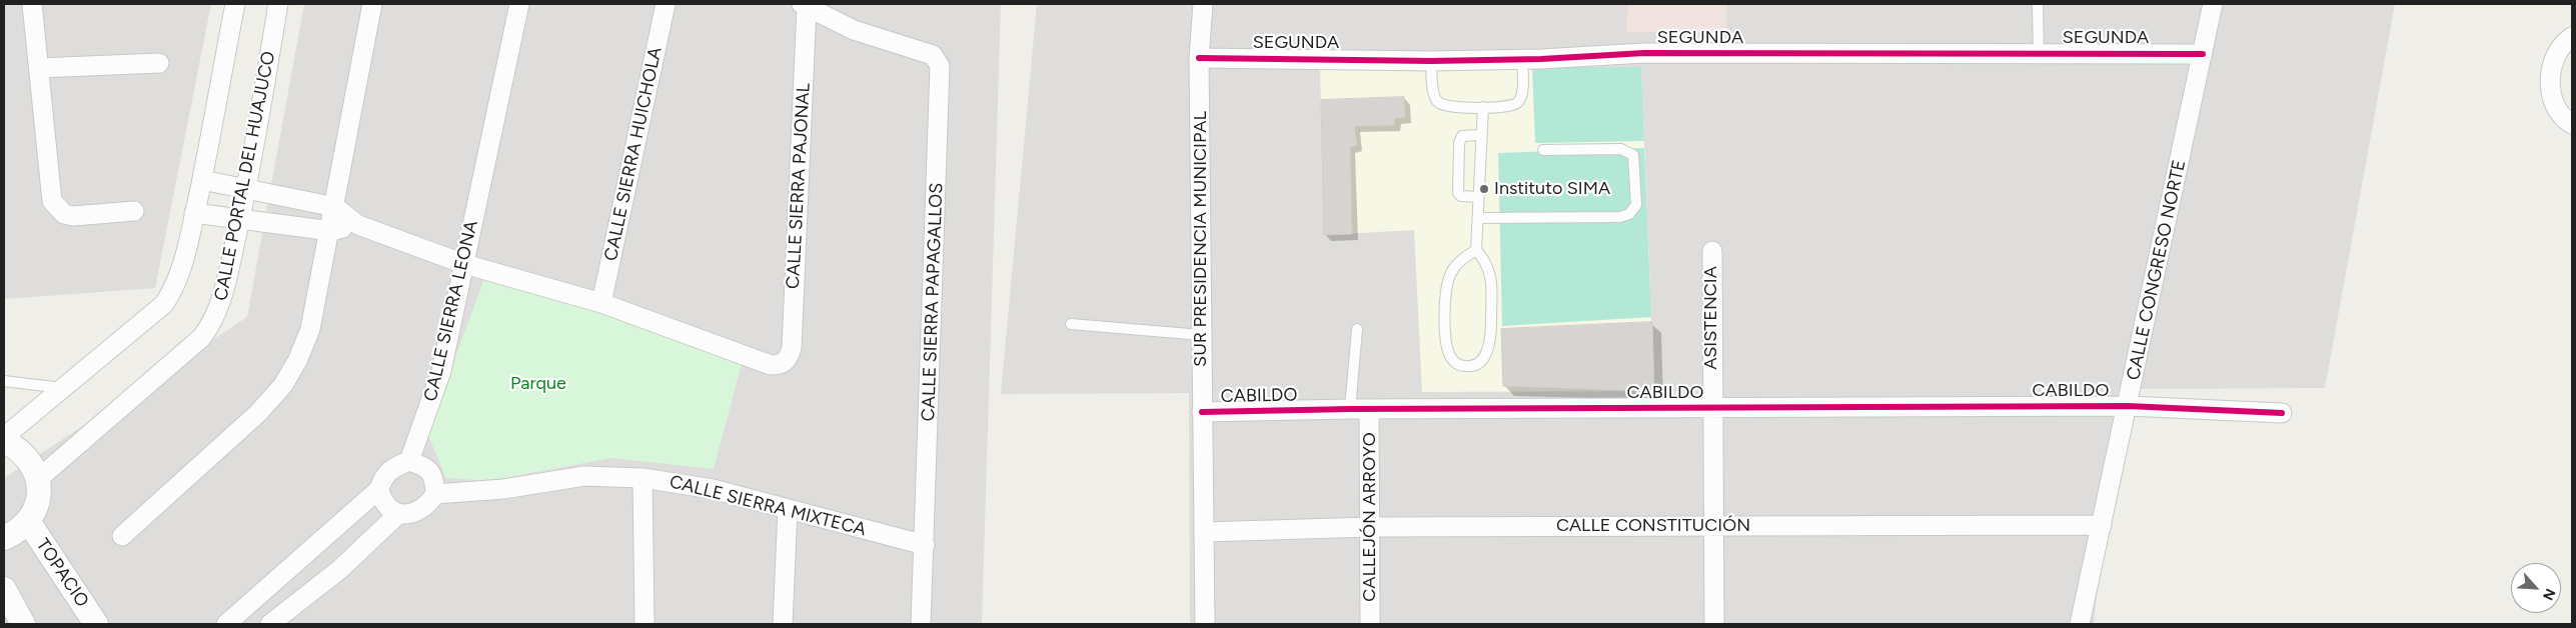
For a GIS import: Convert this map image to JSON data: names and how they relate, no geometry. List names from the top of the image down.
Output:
{
  "streets": {
    "street": [
      "SEGUNDA",
      "CALLE SIERRA HUICHOLA",
      "CALLE PORTAL DEL HUAJUCO",
      "CALLE SIERRA PAJONAL",
      "SUR PRESIDENCIA MUNICIPAL",
      "CALLE CONGRESO NORTE",
      "CALLE SIERRA PAPAGALLOS",
      "CALLE SIERRA LEONA",
      "ASISTENCIA",
      "CABILDO",
      "CALLE SIERRA MIXTECA",
      "CALLEJÓN ARROYO",
      "CALLE CONSTITUCIÓN",
      "TOPACIO"
    ]
  },
  "crossings": [
    ["SEGUNDA", "SUR PRESIDENCIA MUNICIPAL"],
    ["SEGUNDA", "CALLE CONGRESO NORTE"],
    ["CALLE SIERRA HUICHOLA", "CALLE SIERRA PAJONAL"],
    ["CALLE SIERRA PAJONAL", "CALLE SIERRA PAPAGALLOS"],
    ["SUR PRESIDENCIA MUNICIPAL", "CABILDO"],
    ["SUR PRESIDENCIA MUNICIPAL", "CALLE CONSTITUCIÓN"],
    ["CALLE CONGRESO NORTE", "CABILDO"],
    ["CALLE CONGRESO NORTE", "CALLE CONSTITUCIÓN"],
    ["CALLE SIERRA PAPAGALLOS", "CALLE SIERRA MIXTECA"],
    ["CALLE SIERRA LEONA", "CALLE SIERRA MIXTECA"],
    ["ASISTENCIA", "CABILDO"],
    ["ASISTENCIA", "CALLE CONSTITUCIÓN"],
    ["CABILDO", "CALLEJÓN ARROYO"],
    ["CALLEJÓN ARROYO", "CALLE CONSTITUCIÓN"]
  ],
  "parks": ["Parque"],
  "places": ["Instituto SIMA"],
  "north": "bottom right"
}
